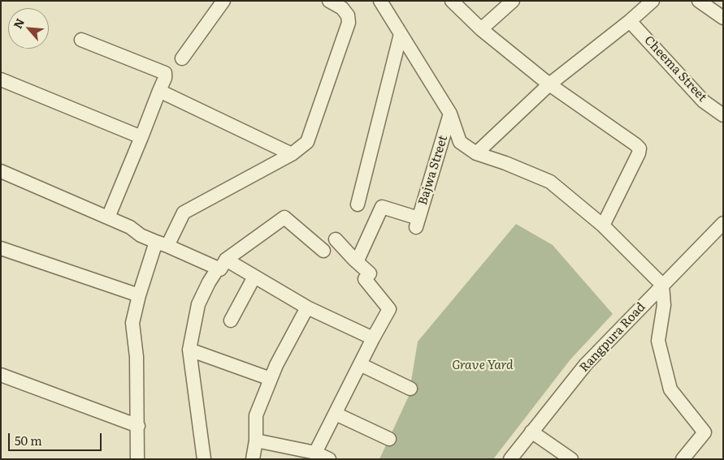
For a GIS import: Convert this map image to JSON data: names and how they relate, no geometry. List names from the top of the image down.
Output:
{
  "streets": {
    "street": ["Cheema Street", "Bajwa Street", "Rangpura Road"]
  },
  "parks": ["Grave Yard"],
  "scale_bar": "50 m",
  "north": "top left"
}
